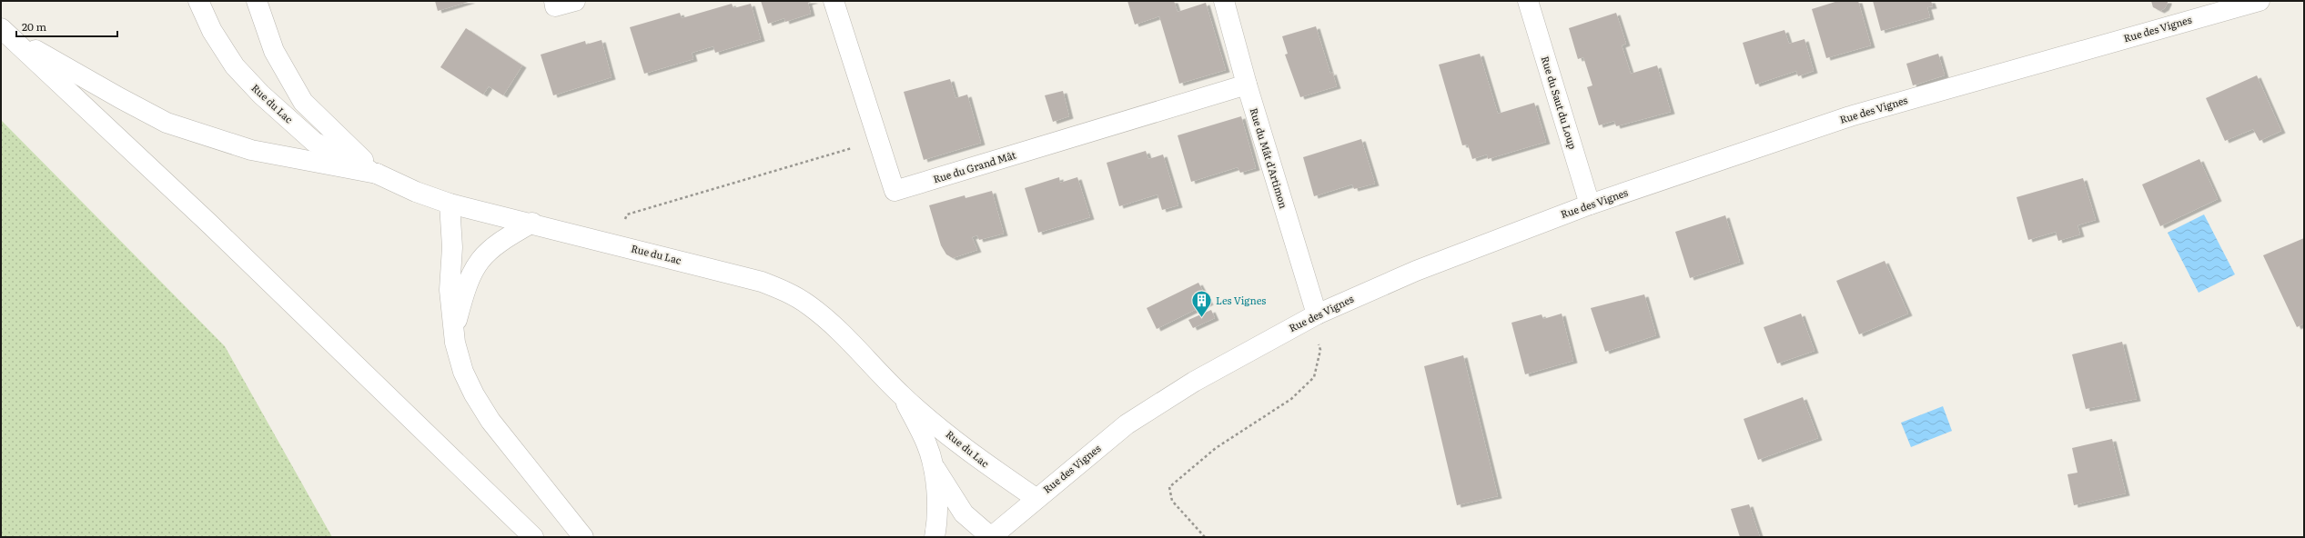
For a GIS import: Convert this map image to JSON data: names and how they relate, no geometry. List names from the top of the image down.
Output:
{
  "streets": {
    "street": [
      "Rue des Vignes",
      "Rue du Saut du Loup",
      "Rue du Lac",
      "Rue du Mât d'Artimon",
      "Rue du Grand Mât"
    ]
  },
  "crossings": [
    ["Rue des Vignes", "Rue du Saut du Loup"],
    ["Rue des Vignes", "Rue du Lac"],
    ["Rue des Vignes", "Rue du Mât d'Artimon"],
    ["Rue du Mât d'Artimon", "Rue du Grand Mât"]
  ],
  "places": {
    "building": ["Les Vignes"]
  },
  "scale_bar": "20 m"
}
